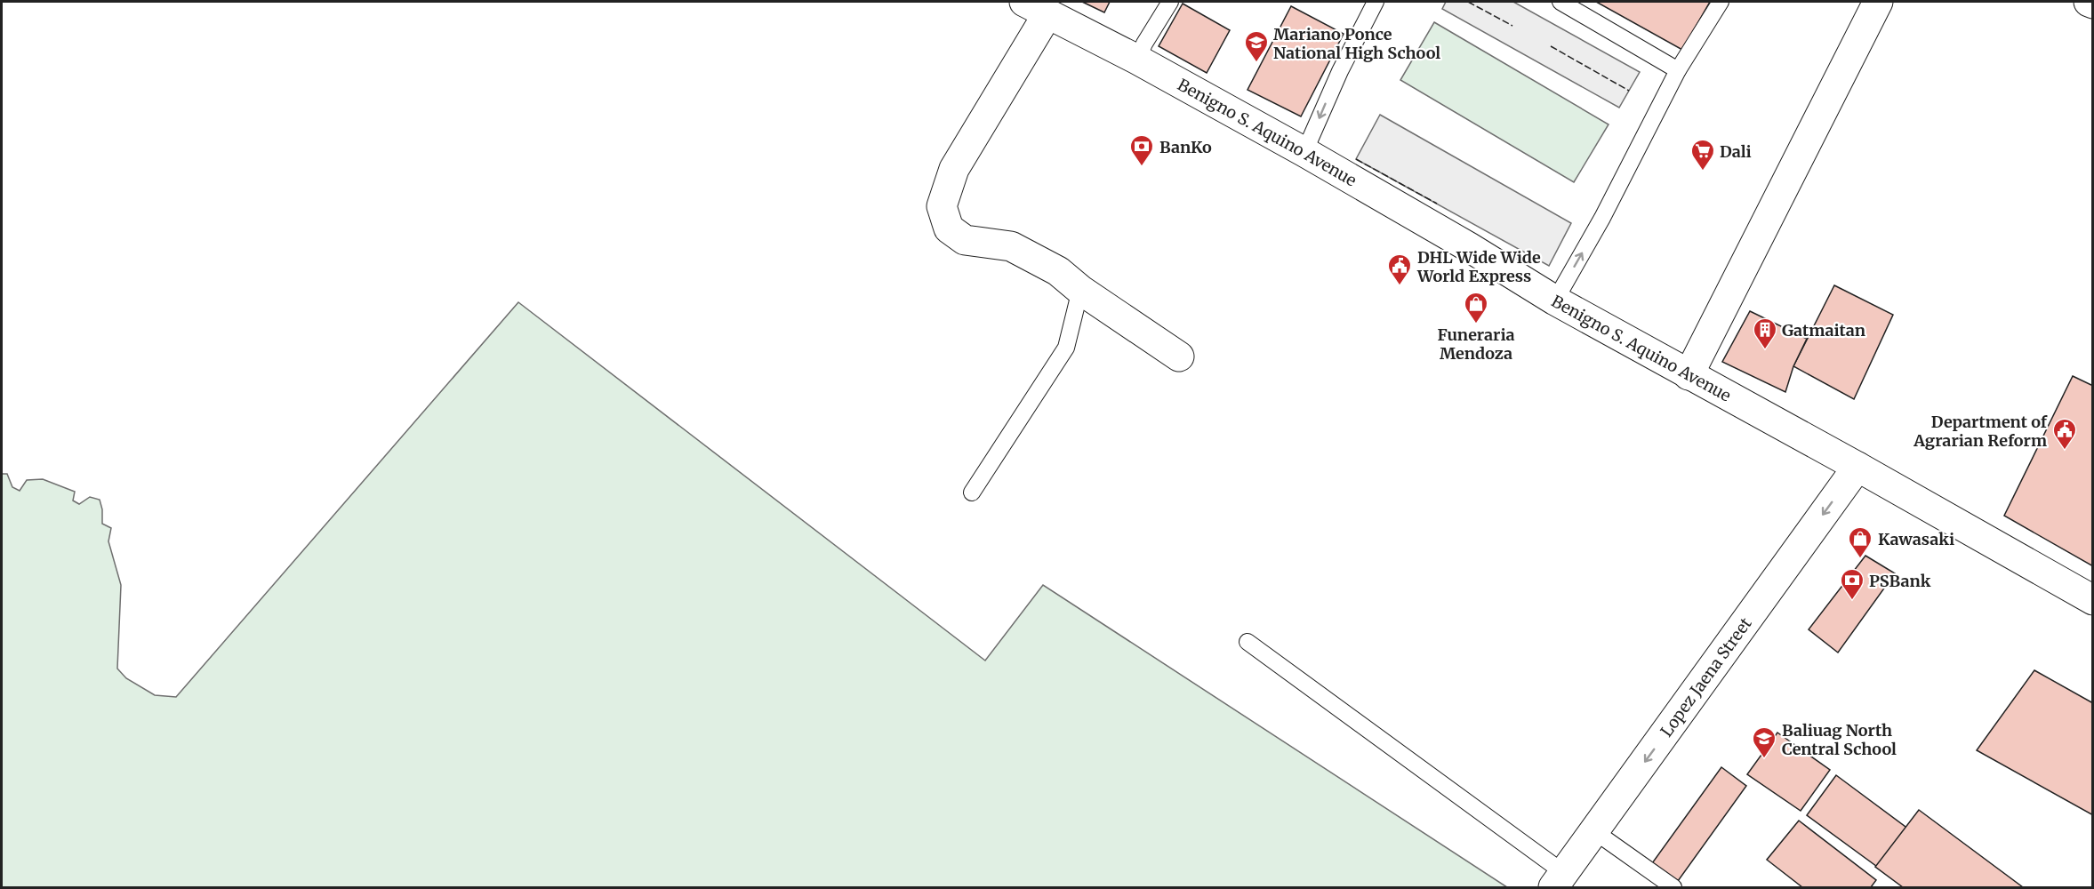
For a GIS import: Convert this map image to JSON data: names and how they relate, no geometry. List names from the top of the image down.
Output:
{
  "streets": {
    "street": ["Benigno S. Aquino Avenue", "Lopez Jaena Street"]
  },
  "crossings": [
    ["Benigno S. Aquino Avenue", "Lopez Jaena Street"]
  ],
  "one_way": ["Lopez Jaena Street"],
  "places": {
    "school or university": ["Mariano Ponce National High School", "Baliuag North Central School"],
    "bank": ["BanKo", "PSBank"],
    "supermarket": ["Dali"],
    "public building": ["DHL Wide Wide World Express", "Department of Agrarian Reform"],
    "shop": ["Funeraria Mendoza", "Kawasaki"],
    "building": ["Gatmaitan"]
  }
}
